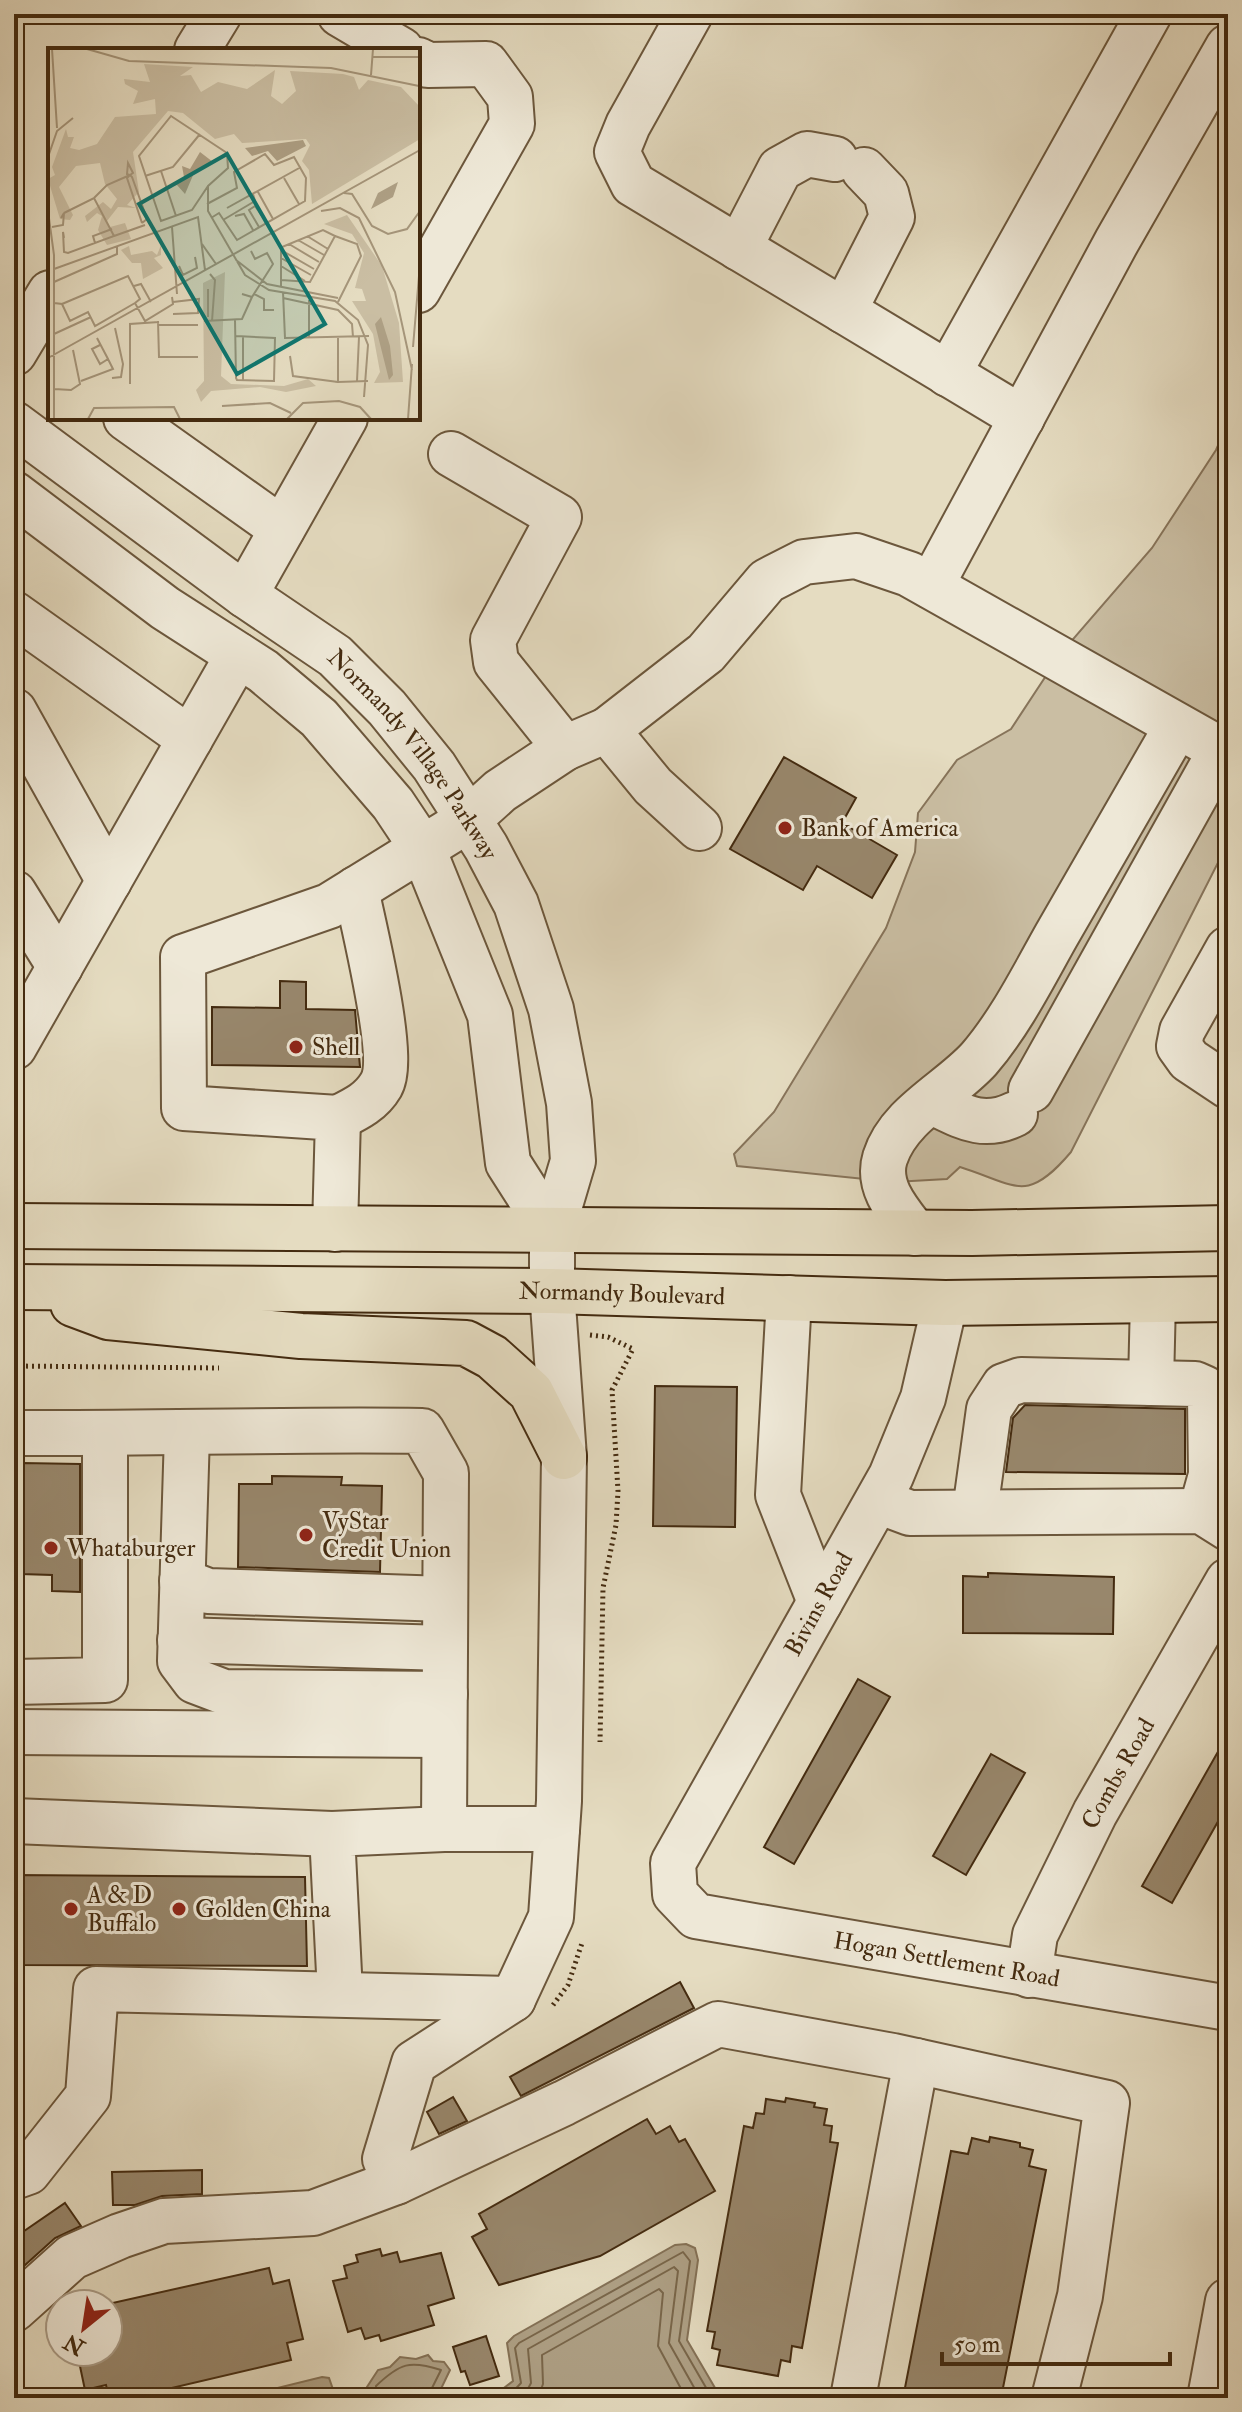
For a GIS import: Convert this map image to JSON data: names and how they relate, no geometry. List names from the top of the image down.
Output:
{
  "streets": {
    "main road": ["Normandy Boulevard"],
    "street": [
      "Normandy Village Parkway",
      "Bivins Road",
      "Combs Road",
      "Hogan Settlement Road"
    ]
  },
  "crossings": [
    ["Normandy Village Parkway", "Normandy Boulevard"],
    ["Normandy Boulevard", "Bivins Road"],
    ["Bivins Road", "Hogan Settlement Road"],
    ["Combs Road", "Hogan Settlement Road"]
  ],
  "places": [
    "Bank of America",
    "Shell",
    "VyStar Credit Union",
    "Whataburger",
    "A & D Buffalo",
    "Golden China"
  ],
  "scale_bar": "50 m",
  "north": "bottom left"
}
